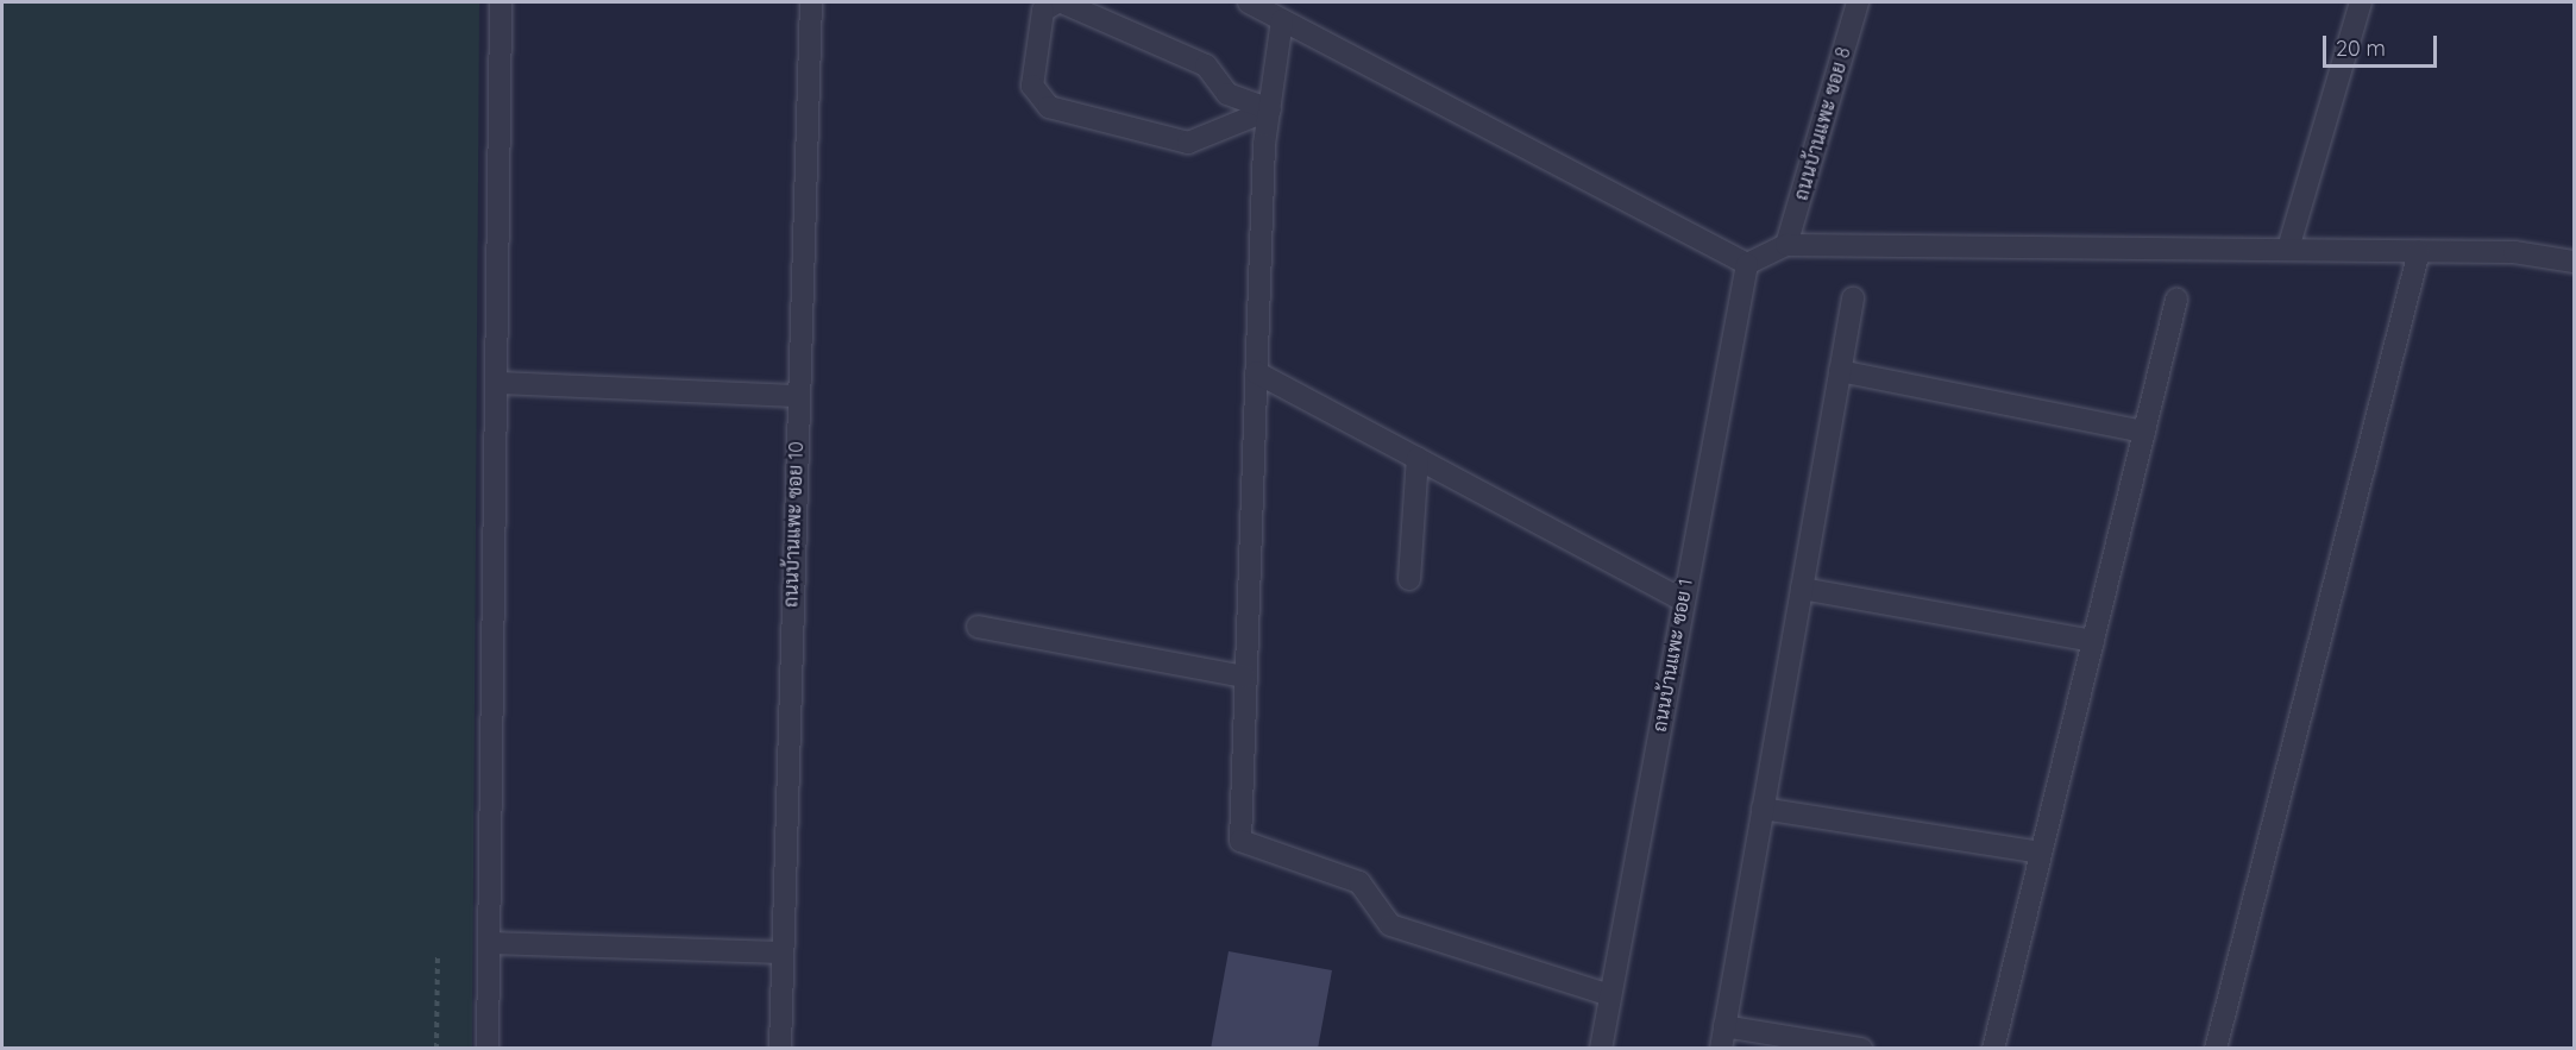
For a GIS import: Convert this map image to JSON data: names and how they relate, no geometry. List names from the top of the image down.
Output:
{
  "streets": {
    "street": ["ถนนบ้านแพะ ซอย 8", "ถนนบ้านแพะ ซอย 10", "ถนนบ้านแพะ ซอย 1"]
  },
  "scale_bar": "20 m"
}
